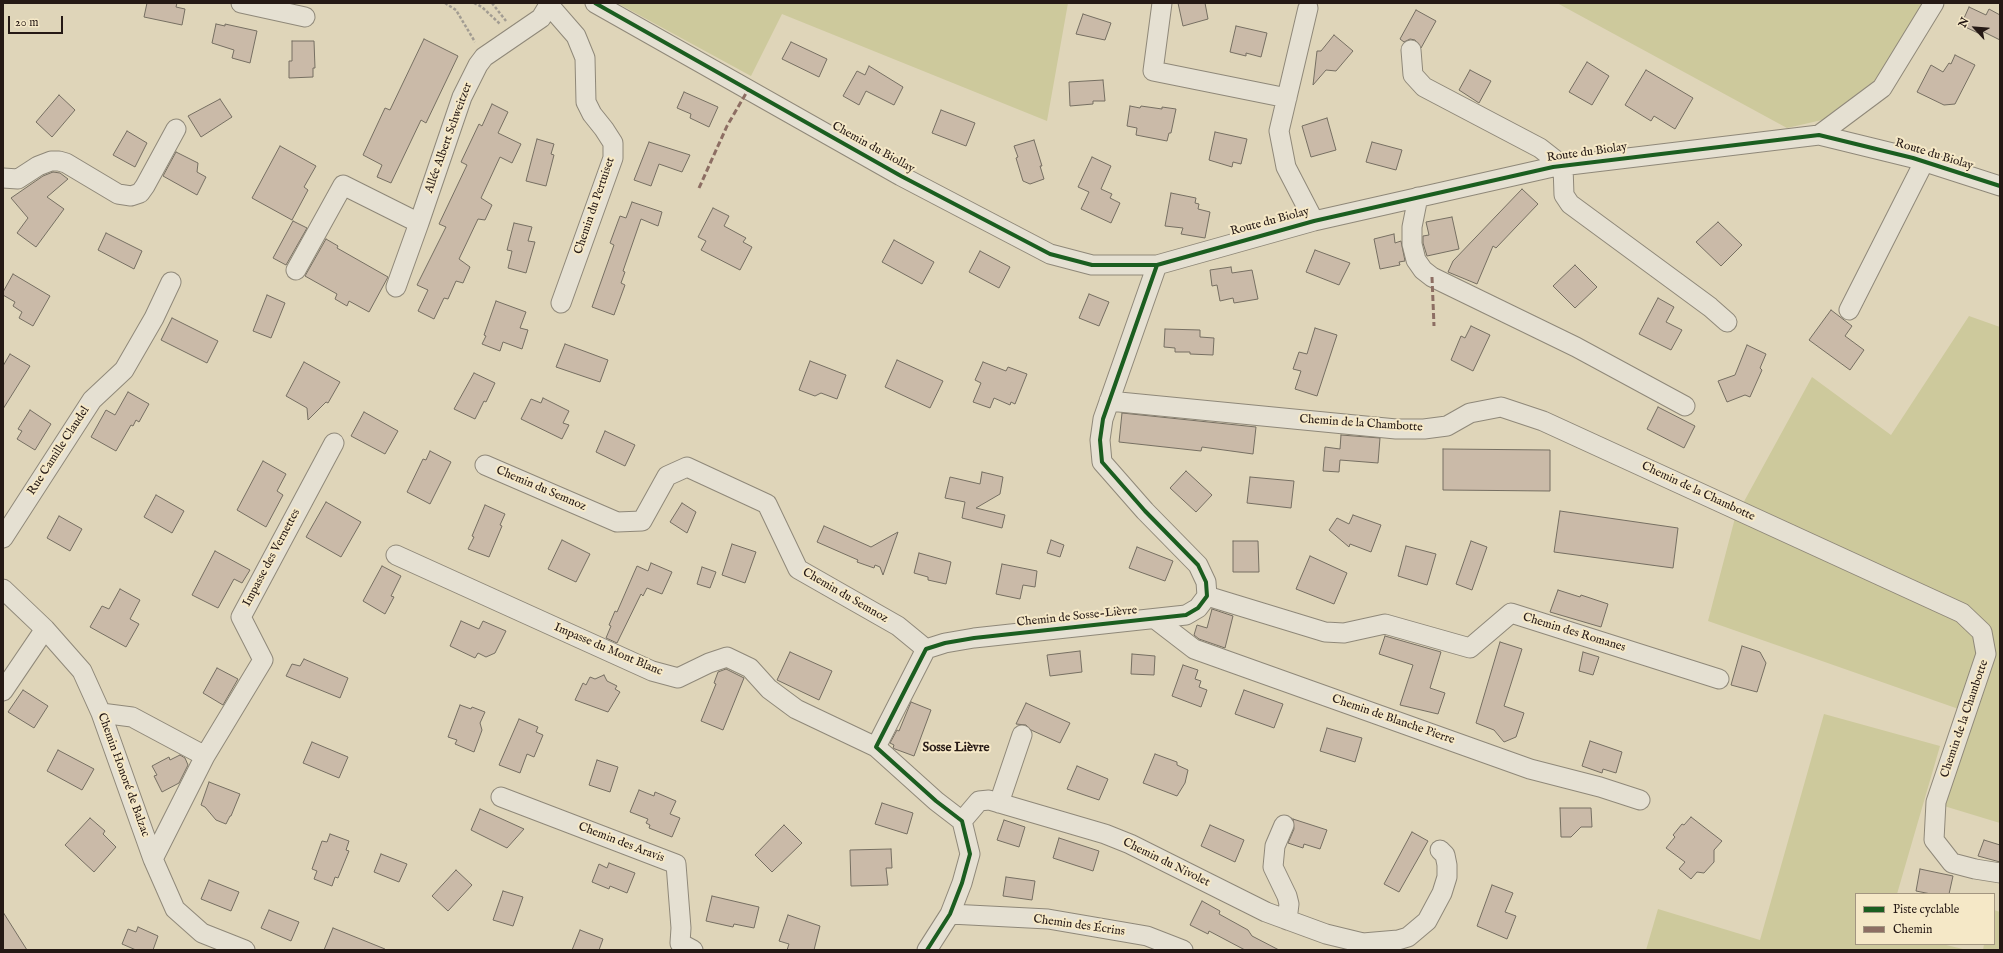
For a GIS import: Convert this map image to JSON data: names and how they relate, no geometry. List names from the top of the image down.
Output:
{
  "streets": {
    "street": [
      "Allée Albert Schweitzer",
      "Chemin du Biollay",
      "Route du Biolay",
      "Chemin du Pertuiset",
      "Chemin de la Chambotte",
      "Rue Camille Claudel",
      "Chemin du Semnoz",
      "Impasse des Vernettes",
      "Chemin de Sosse-Lièvre",
      "Chemin des Romanes",
      "Impasse du Mont Blanc",
      "Chemin de Blanche Pierre",
      "Chemin Honoré de Balzac",
      "Chemin des Aravis",
      "Chemin du Nivolet",
      "Chemin des Écrins"
    ]
  },
  "crossings": [
    ["Allée Albert Schweitzer", "Chemin du Pertuiset"],
    ["Chemin du Biollay", "Route du Biolay"],
    ["Chemin du Semnoz", "Chemin de Sosse-Lièvre"],
    ["Chemin de Sosse-Lièvre", "Chemin des Romanes"],
    ["Chemin de Sosse-Lièvre", "Chemin de Blanche Pierre"]
  ],
  "districts": ["Sosse Lièvre"],
  "legend": ["Piste cyclable", "Chemin"],
  "scale_bar": "20 m",
  "north": "top left"
}
